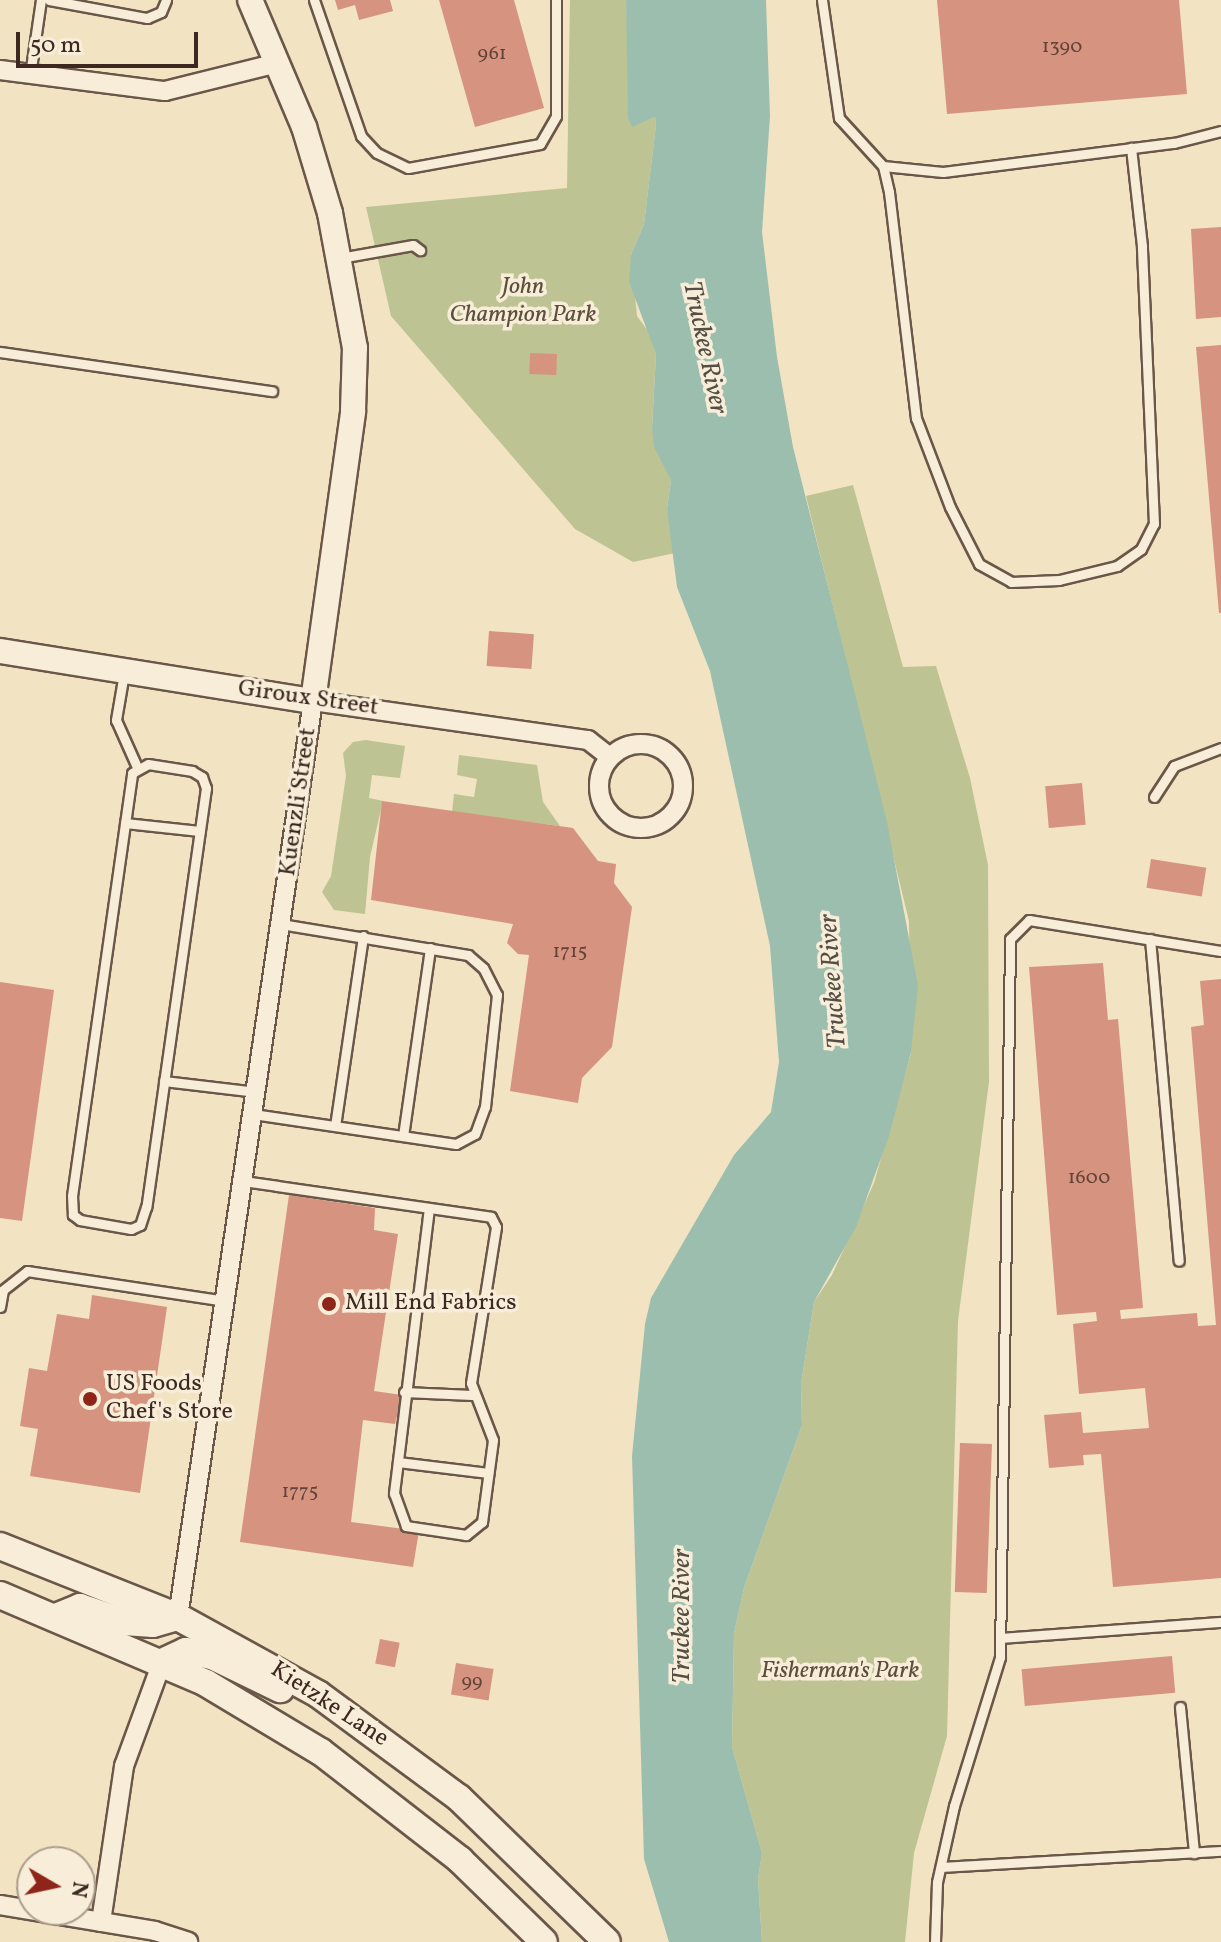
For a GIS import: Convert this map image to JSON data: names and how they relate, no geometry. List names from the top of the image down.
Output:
{
  "streets": {
    "main road": ["Kietzke Lane"],
    "street": ["Giroux Street", "Kuenzli Street"]
  },
  "crossings": [
    ["Giroux Street", "Kuenzli Street"],
    ["Kuenzli Street", "Kietzke Lane"]
  ],
  "water": ["Truckee River"],
  "parks": ["John Champion Park", "Fisherman's Park"],
  "places": ["Mill End Fabrics", "US Foods Chef's Store"],
  "house_numbers": [
    "1390",
    "961",
    "1715",
    "1600",
    "1775",
    "99"
  ],
  "scale_bar": "50 m",
  "north": "right"
}
